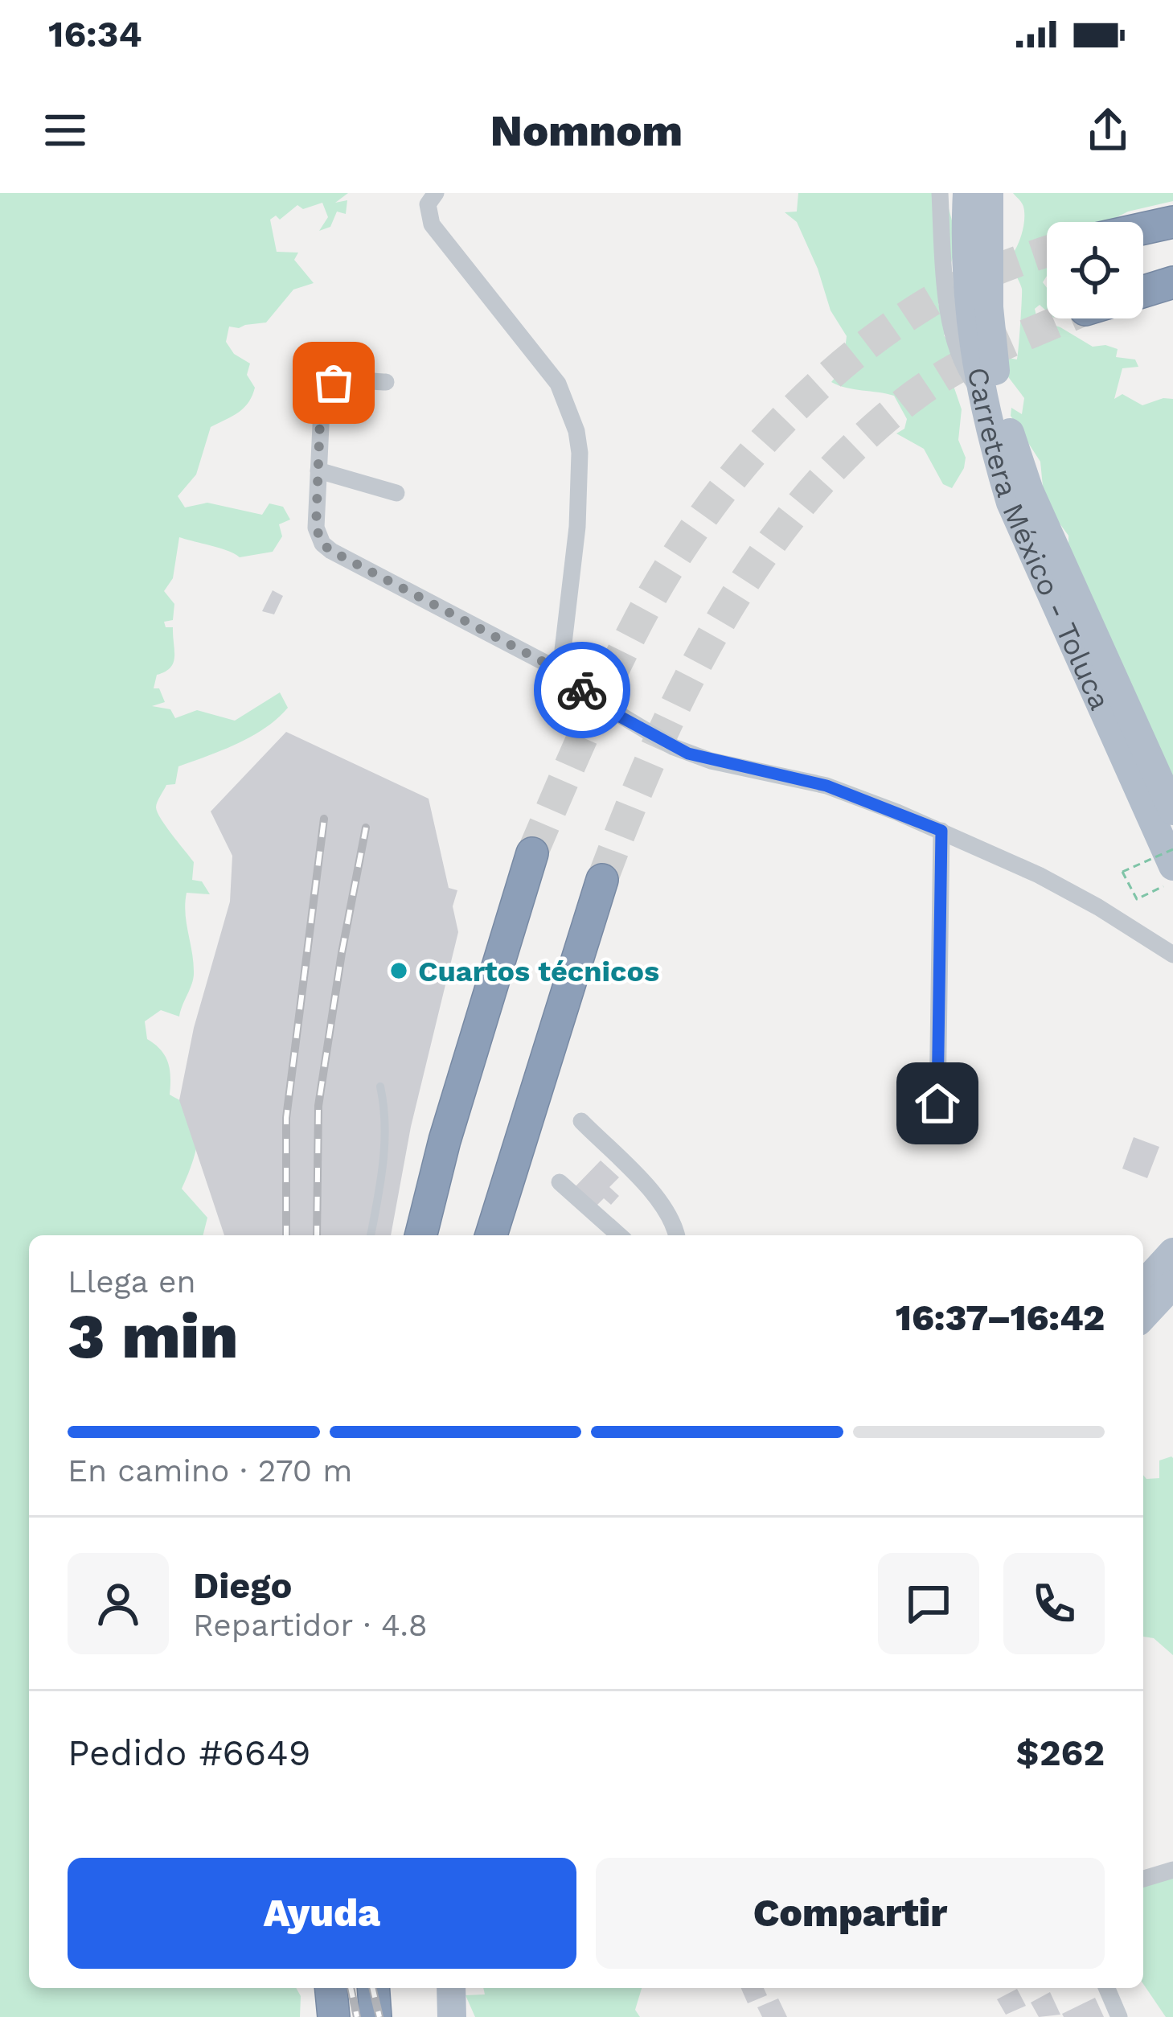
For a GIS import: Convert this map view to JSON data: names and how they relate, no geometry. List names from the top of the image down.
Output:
{
  "streets": {
    "main road": ["Carretera México - Toluca"]
  },
  "places": ["Cuartos técnicos"],
  "page": {
    "status": "16:34",
    "header": "Nomnom",
    "heading": ["3 min", "Llega en", "16:37–16:42"],
    "panel": [
      "Diego",
      "Repartidor · 4.8",
      "Pedido #6649",
      "$262"
    ],
    "bar": "En camino · 270 m",
    "buttons": ["Ayuda", "Compartir"]
  }
}
